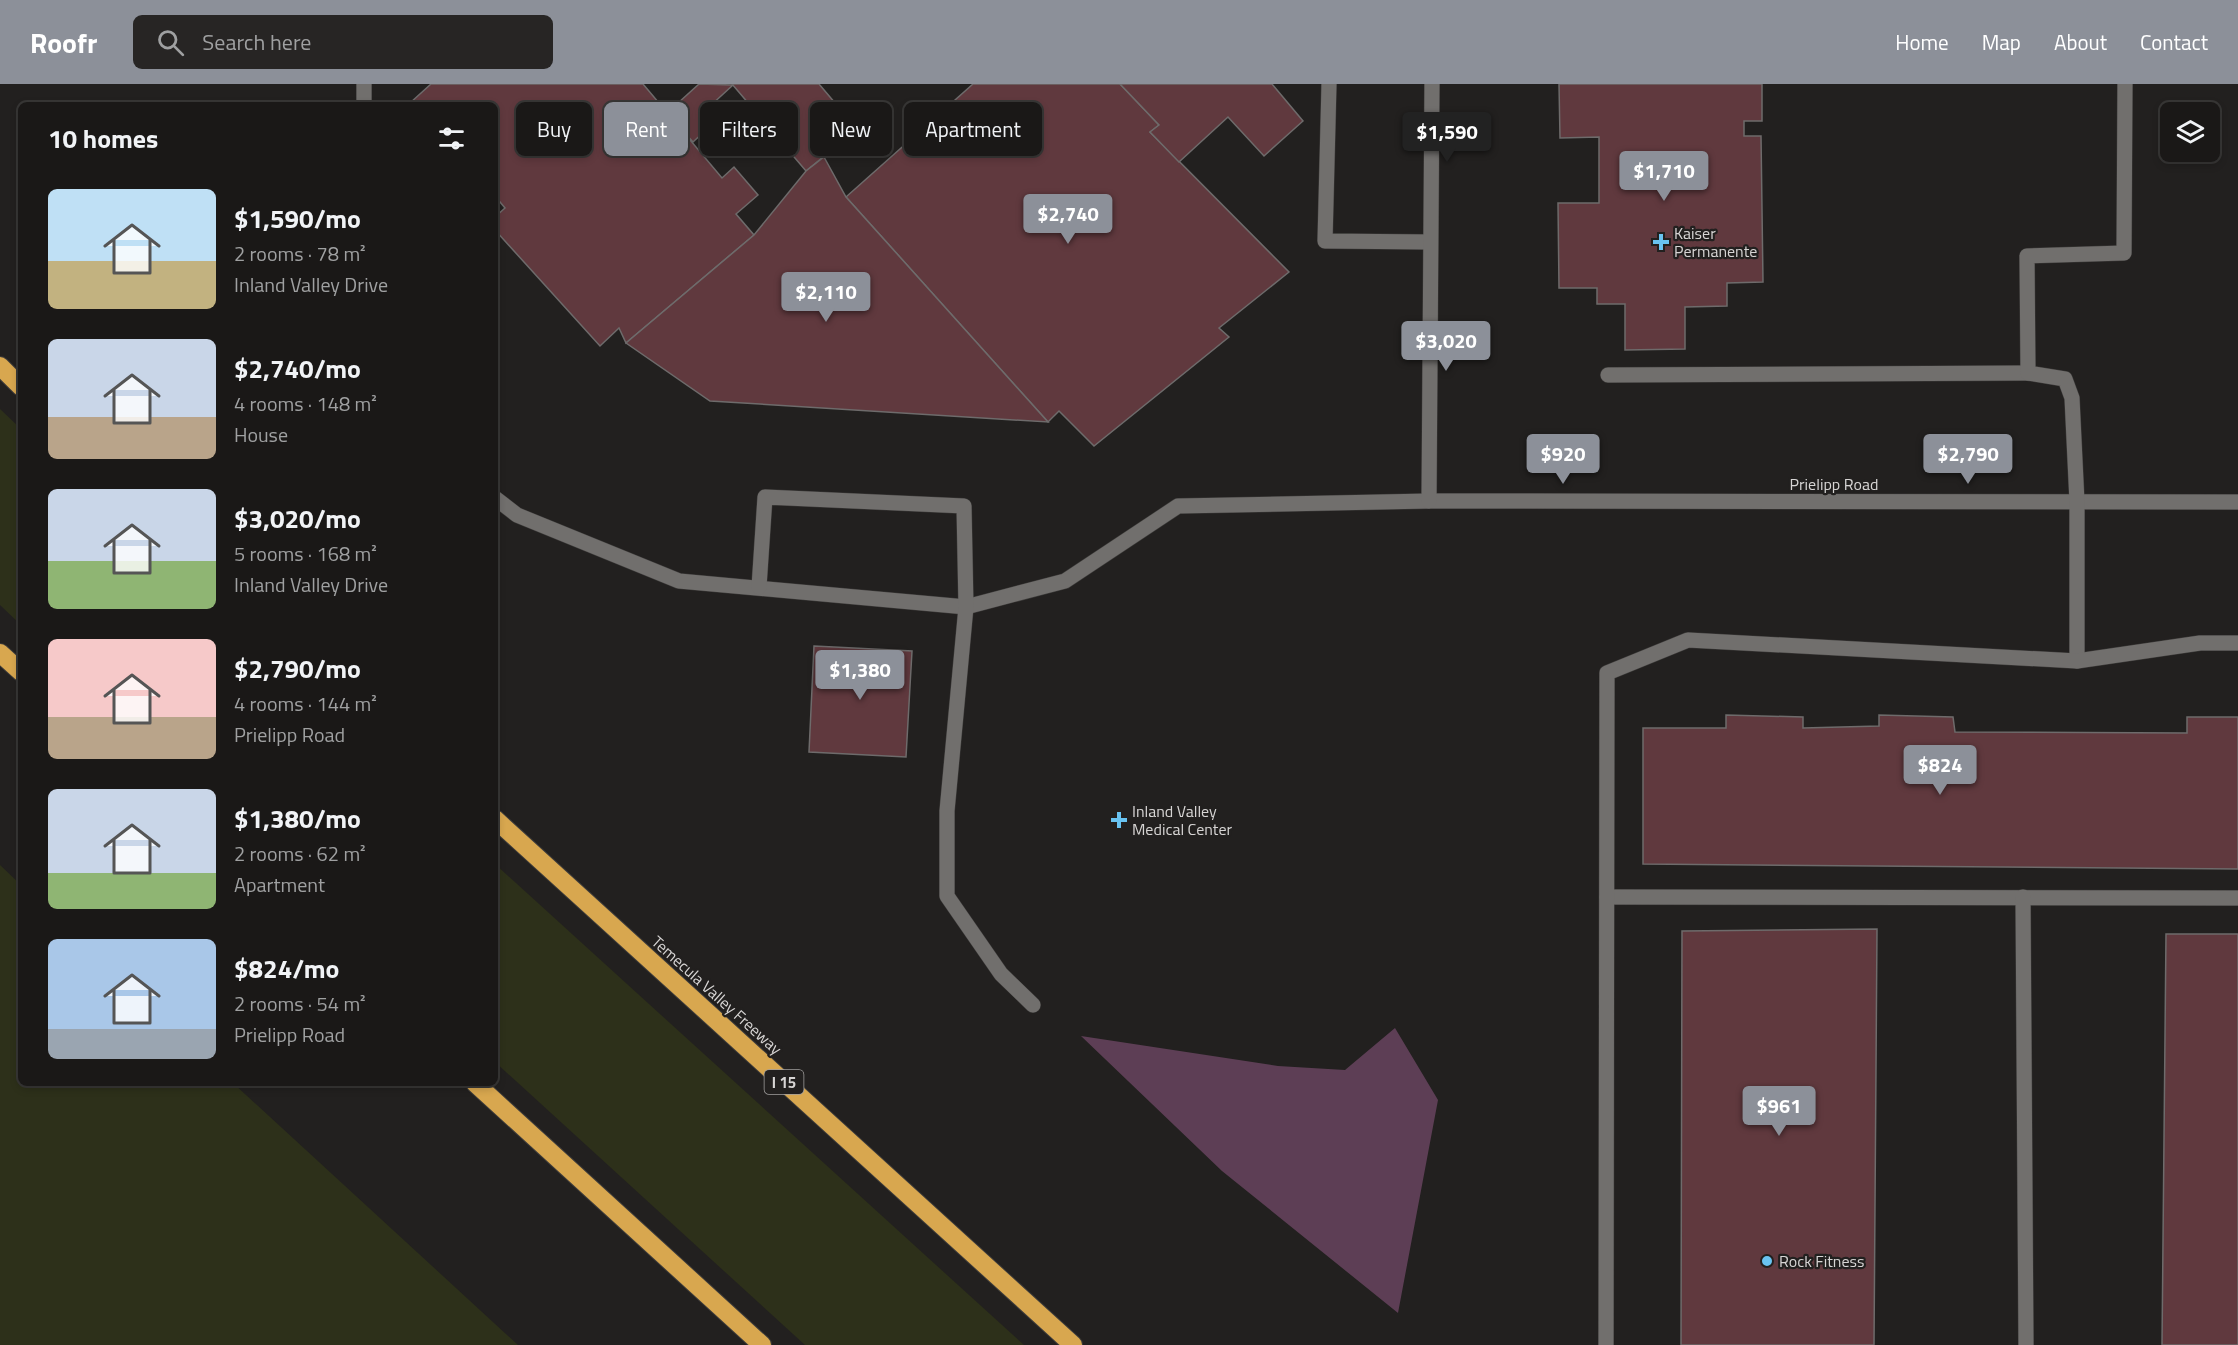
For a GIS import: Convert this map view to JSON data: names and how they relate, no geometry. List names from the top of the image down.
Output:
{
  "streets": {
    "highway": ["Temecula Valley Freeway", "I 15"],
    "street": ["Prielipp Road"]
  },
  "places": {
    "health": ["Kaiser Permanente", "Inland Valley Medical Center"],
    "other": ["Rock Fitness"]
  },
  "page": {
    "header": "Roofr",
    "search": "Search here",
    "nav": [
      "Home",
      "Map",
      "About",
      "Contact"
    ],
    "chip": [
      "Buy",
      "Rent",
      "Filters",
      "New",
      "Apartment"
    ],
    "heading": "10 homes",
    "price": [
      "$1,590",
      "$1,710",
      "$2,740",
      "$2,110",
      "$3,020",
      "$920",
      "$2,790",
      "$1,380",
      "$824",
      "$961"
    ],
    "list": [
      {
        "name": "$1,590/mo",
        "note": "2 rooms · 78 m² · Inland Valley Drive"
      },
      {
        "name": "$2,740/mo",
        "note": "4 rooms · 148 m² · House"
      },
      {
        "name": "$3,020/mo",
        "note": "5 rooms · 168 m² · Inland Valley Drive"
      },
      {
        "name": "$2,790/mo",
        "note": "4 rooms · 144 m² · Prielipp Road"
      },
      {
        "name": "$1,380/mo",
        "note": "2 rooms · 62 m² · Apartment"
      },
      {
        "name": "$824/mo",
        "note": "2 rooms · 54 m² · Prielipp Road"
      }
    ]
  }
}
